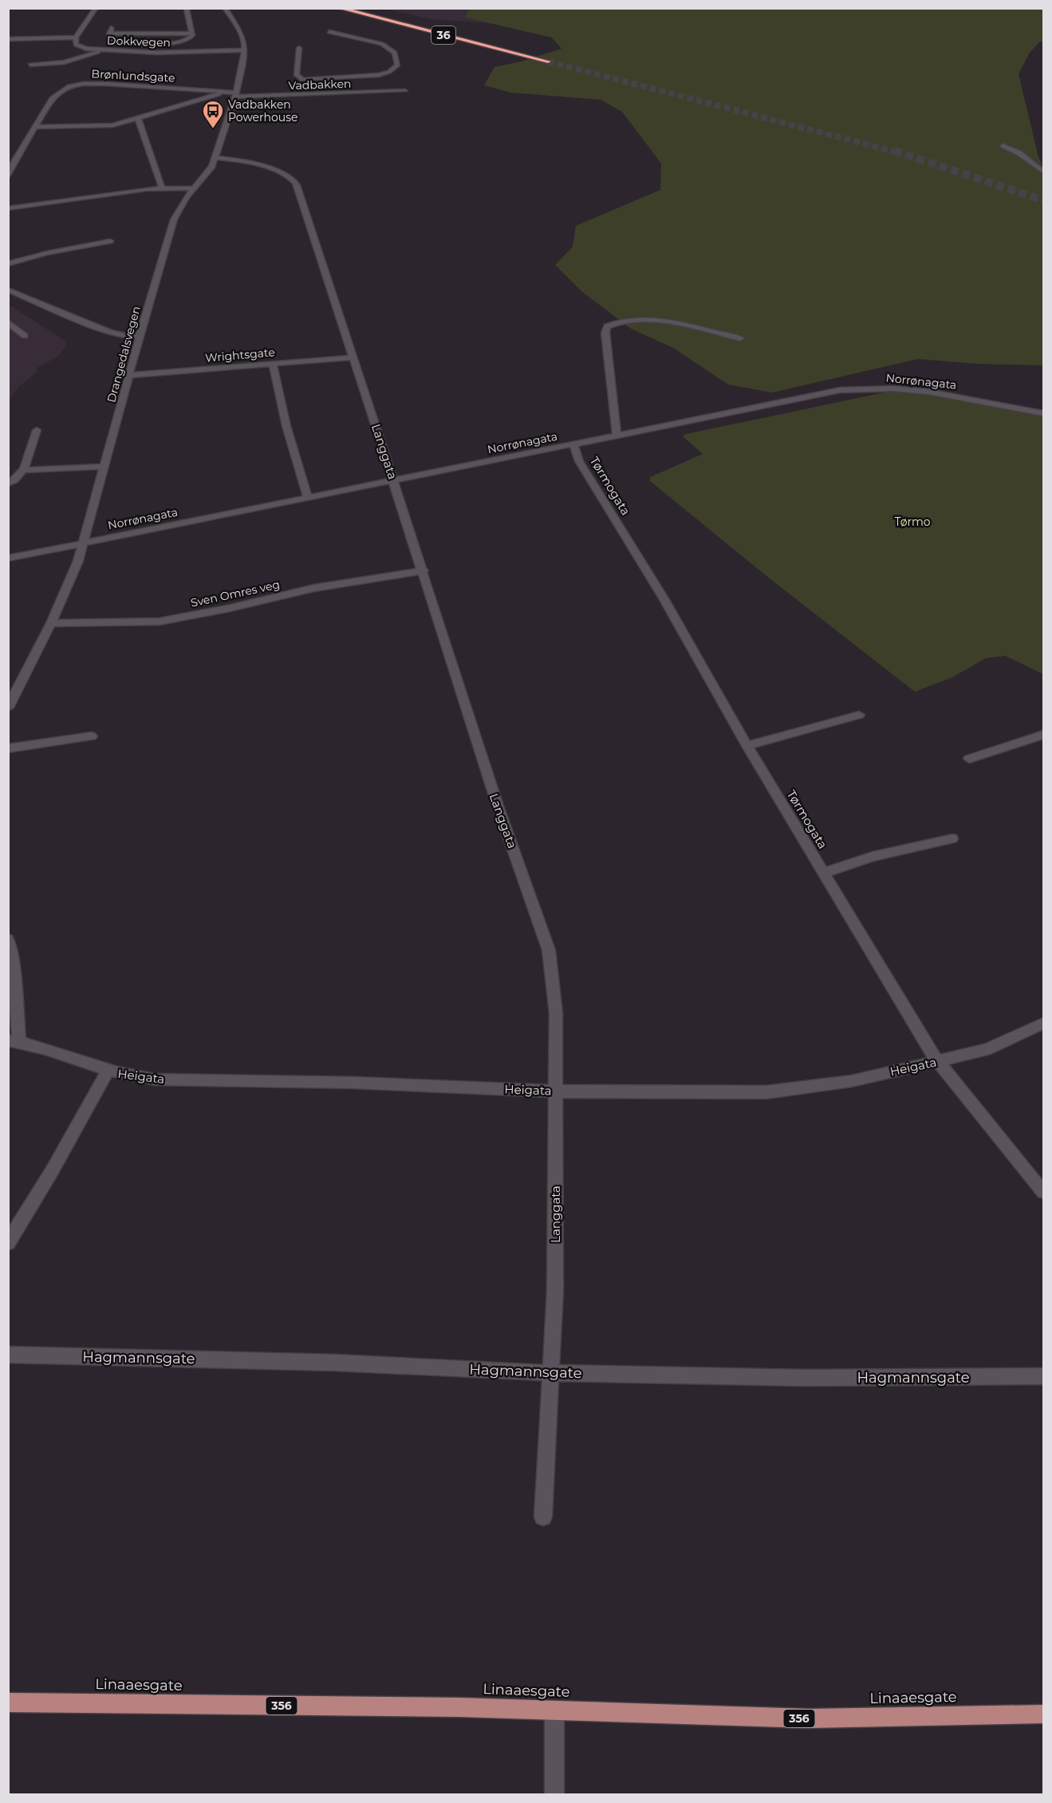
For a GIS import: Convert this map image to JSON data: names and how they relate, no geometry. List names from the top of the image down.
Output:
{
  "streets": {
    "highway": ["36"],
    "main road": ["Linaaesgate", "356"],
    "street": [
      "Dokkvegen",
      "Brønlundsgate",
      "Vadbakken",
      "Drangedalsvegen",
      "Wrightsgate",
      "Norrønagata",
      "Langgata",
      "Tørmogata",
      "Sven Omres veg",
      "Heigata",
      "Hagmannsgate"
    ]
  },
  "crossings": [
    ["Dokkvegen", "Drangedalsvegen"],
    ["Brønlundsgate", "Vadbakken"],
    ["Brønlundsgate", "Drangedalsvegen"],
    ["Vadbakken", "Drangedalsvegen"],
    ["Drangedalsvegen", "Wrightsgate"],
    ["Drangedalsvegen", "Norrønagata"],
    ["Drangedalsvegen", "Langgata"],
    ["Drangedalsvegen", "Sven Omres veg"],
    ["Wrightsgate", "Langgata"],
    ["Norrønagata", "Langgata"],
    ["Norrønagata", "Tørmogata"],
    ["Langgata", "Sven Omres veg"],
    ["Langgata", "Heigata"],
    ["Langgata", "Hagmannsgate"],
    ["Tørmogata", "Heigata"]
  ],
  "parks": ["Tørmo"],
  "places": {
    "bus stop": ["Vadbakken Powerhouse"]
  }
}
